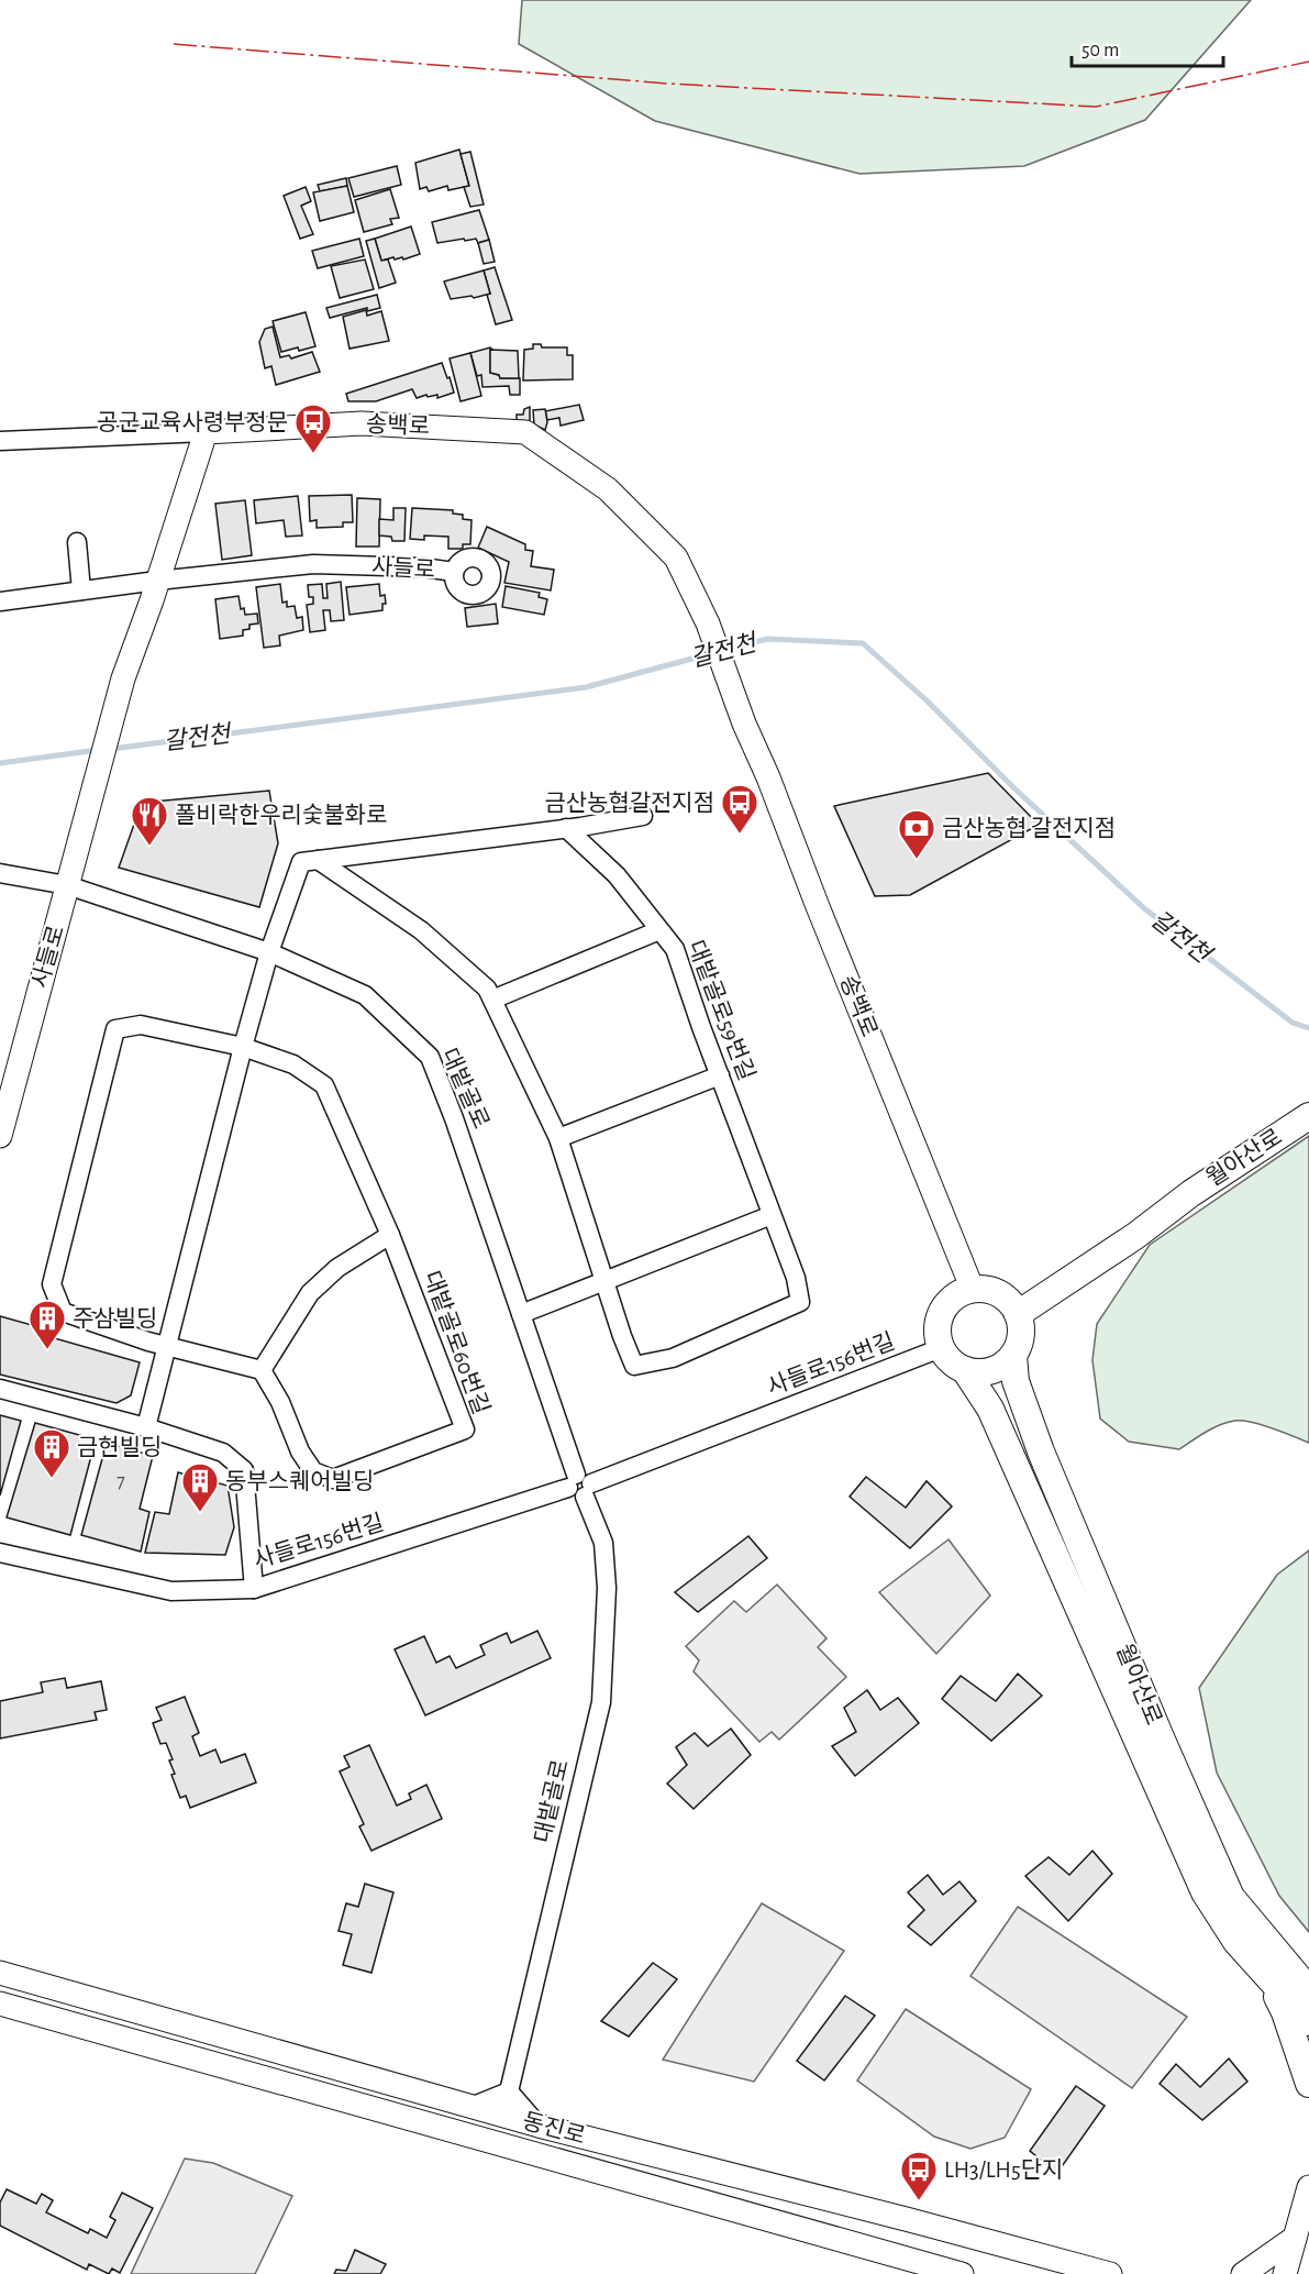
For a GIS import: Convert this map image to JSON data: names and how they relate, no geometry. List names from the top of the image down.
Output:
{
  "streets": {
    "main road": ["월아산로"],
    "street": [
      "송백로",
      "사들로",
      "대밭골로59번길",
      "대밭골로",
      "대밭골로60번길",
      "사들로156번길",
      "동진로"
    ]
  },
  "crossings": [
    ["송백로", "월아산로"],
    ["송백로", "사들로156번길"],
    ["사들로", "대밭골로"],
    ["대밭골로", "사들로156번길"],
    ["대밭골로", "동진로"],
    ["월아산로", "사들로156번길"]
  ],
  "water": ["갈전천"],
  "places": {
    "bus stop": ["공군교육사령부정문", "금산농협갈전지점", "LH3/LH5단지"],
    "restaurant": ["폴비락한우리숯불화로"],
    "bank": ["금산농협 갈전지점"],
    "building": ["주삼빌딩", "금현빌딩", "동부스퀘어빌딩"]
  },
  "house_numbers": ["7"],
  "scale_bar": "50 m"
}
